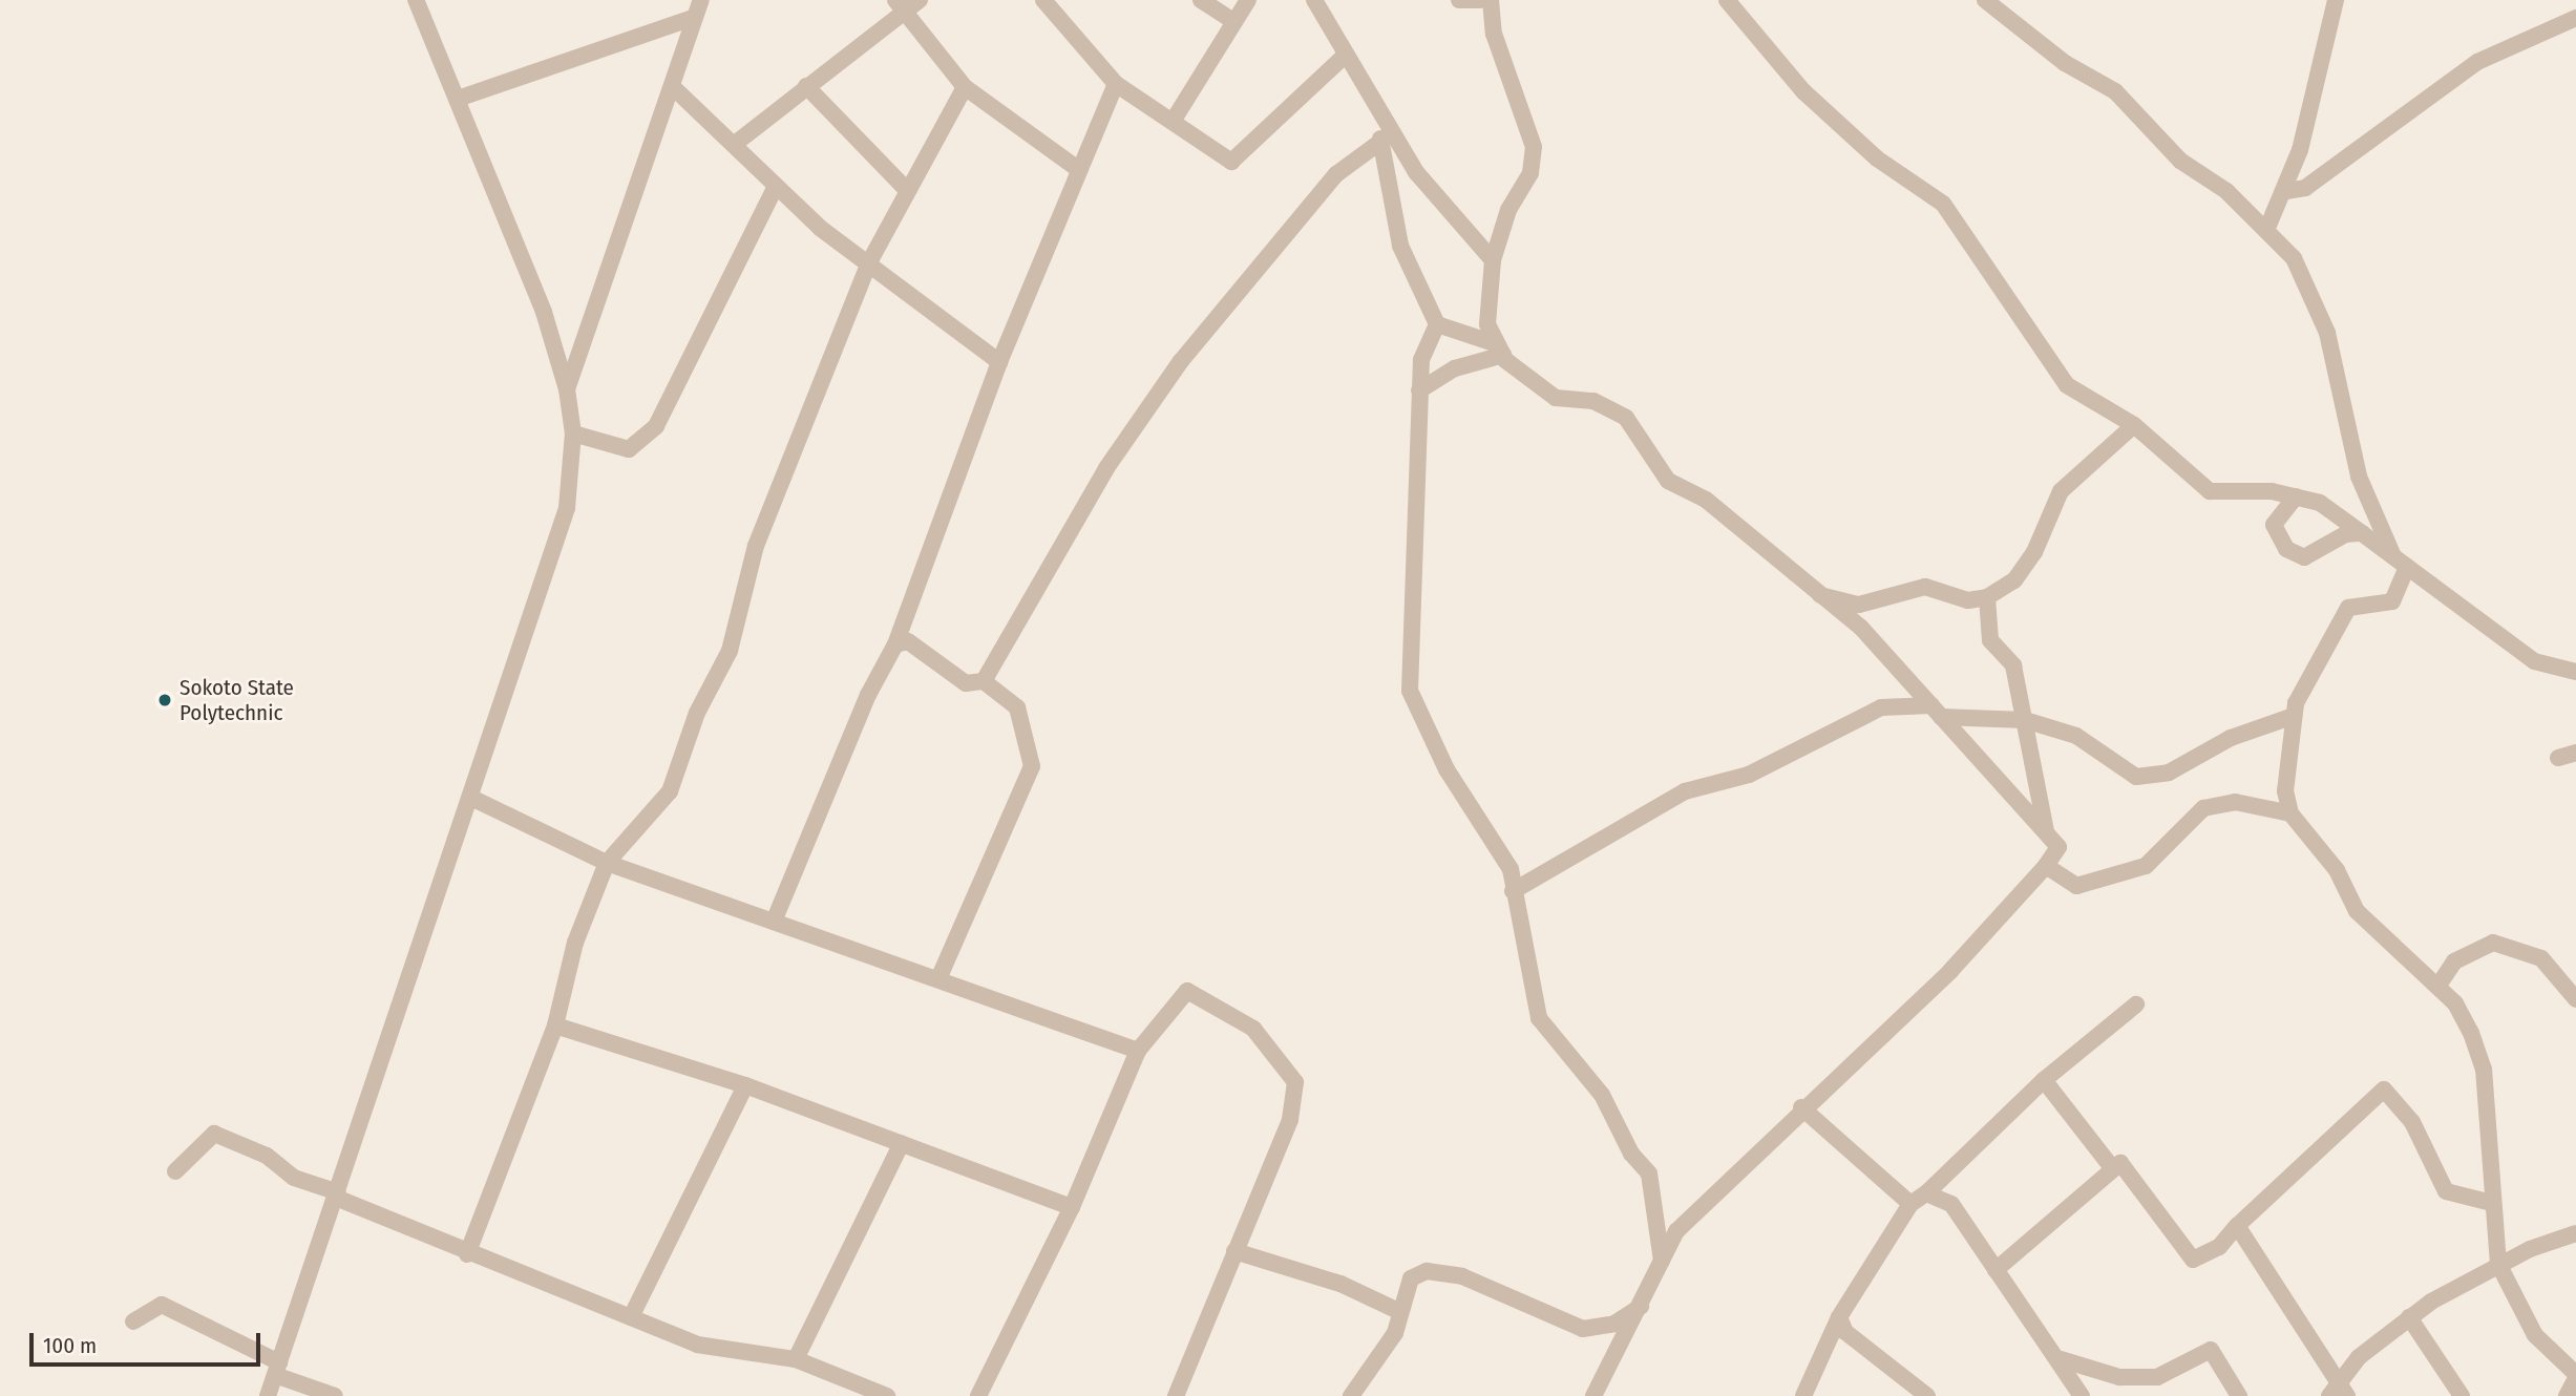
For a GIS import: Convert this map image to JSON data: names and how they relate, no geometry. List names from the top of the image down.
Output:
{
  "places": ["Sokoto State Polytechnic"],
  "scale_bar": "100 m"
}
